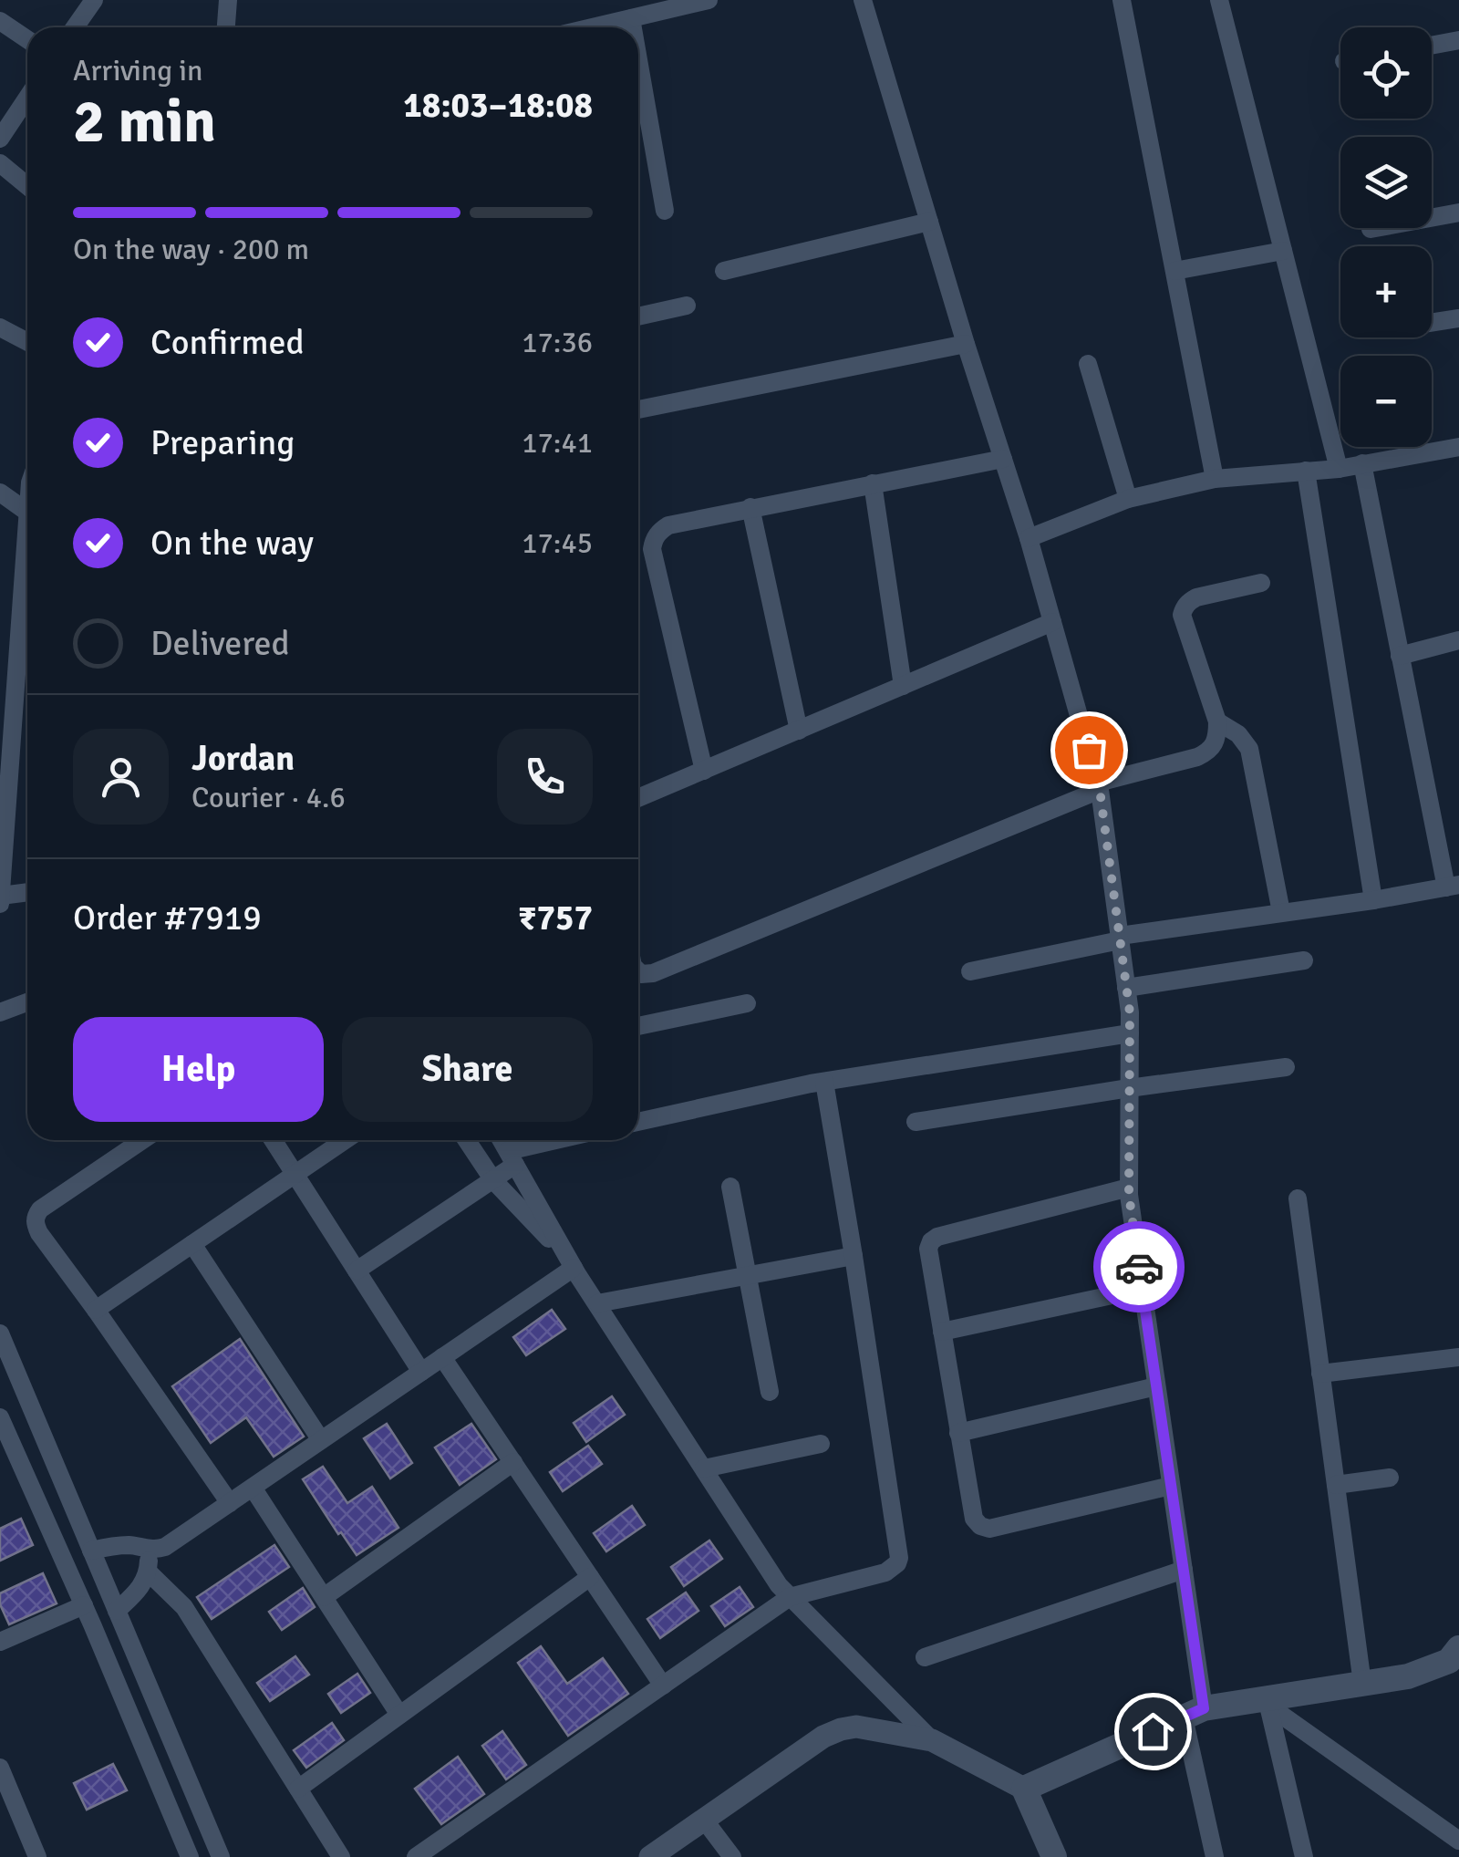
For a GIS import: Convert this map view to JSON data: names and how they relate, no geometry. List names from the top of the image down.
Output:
{
  "page": {
    "map_buttons": ["+", "−"],
    "heading": ["2 min", "Arriving in", "18:03–18:08"],
    "panel": [
      "Jordan",
      "Courier · 4.6",
      "Order #7919",
      "₹757"
    ],
    "bar": "On the way · 200 m",
    "list": [
      ["Confirmed", "17:36"],
      ["Preparing", "17:41"],
      ["On the way", "17:45"],
      "Delivered"
    ],
    "buttons": ["Help", "Share"]
  }
}
